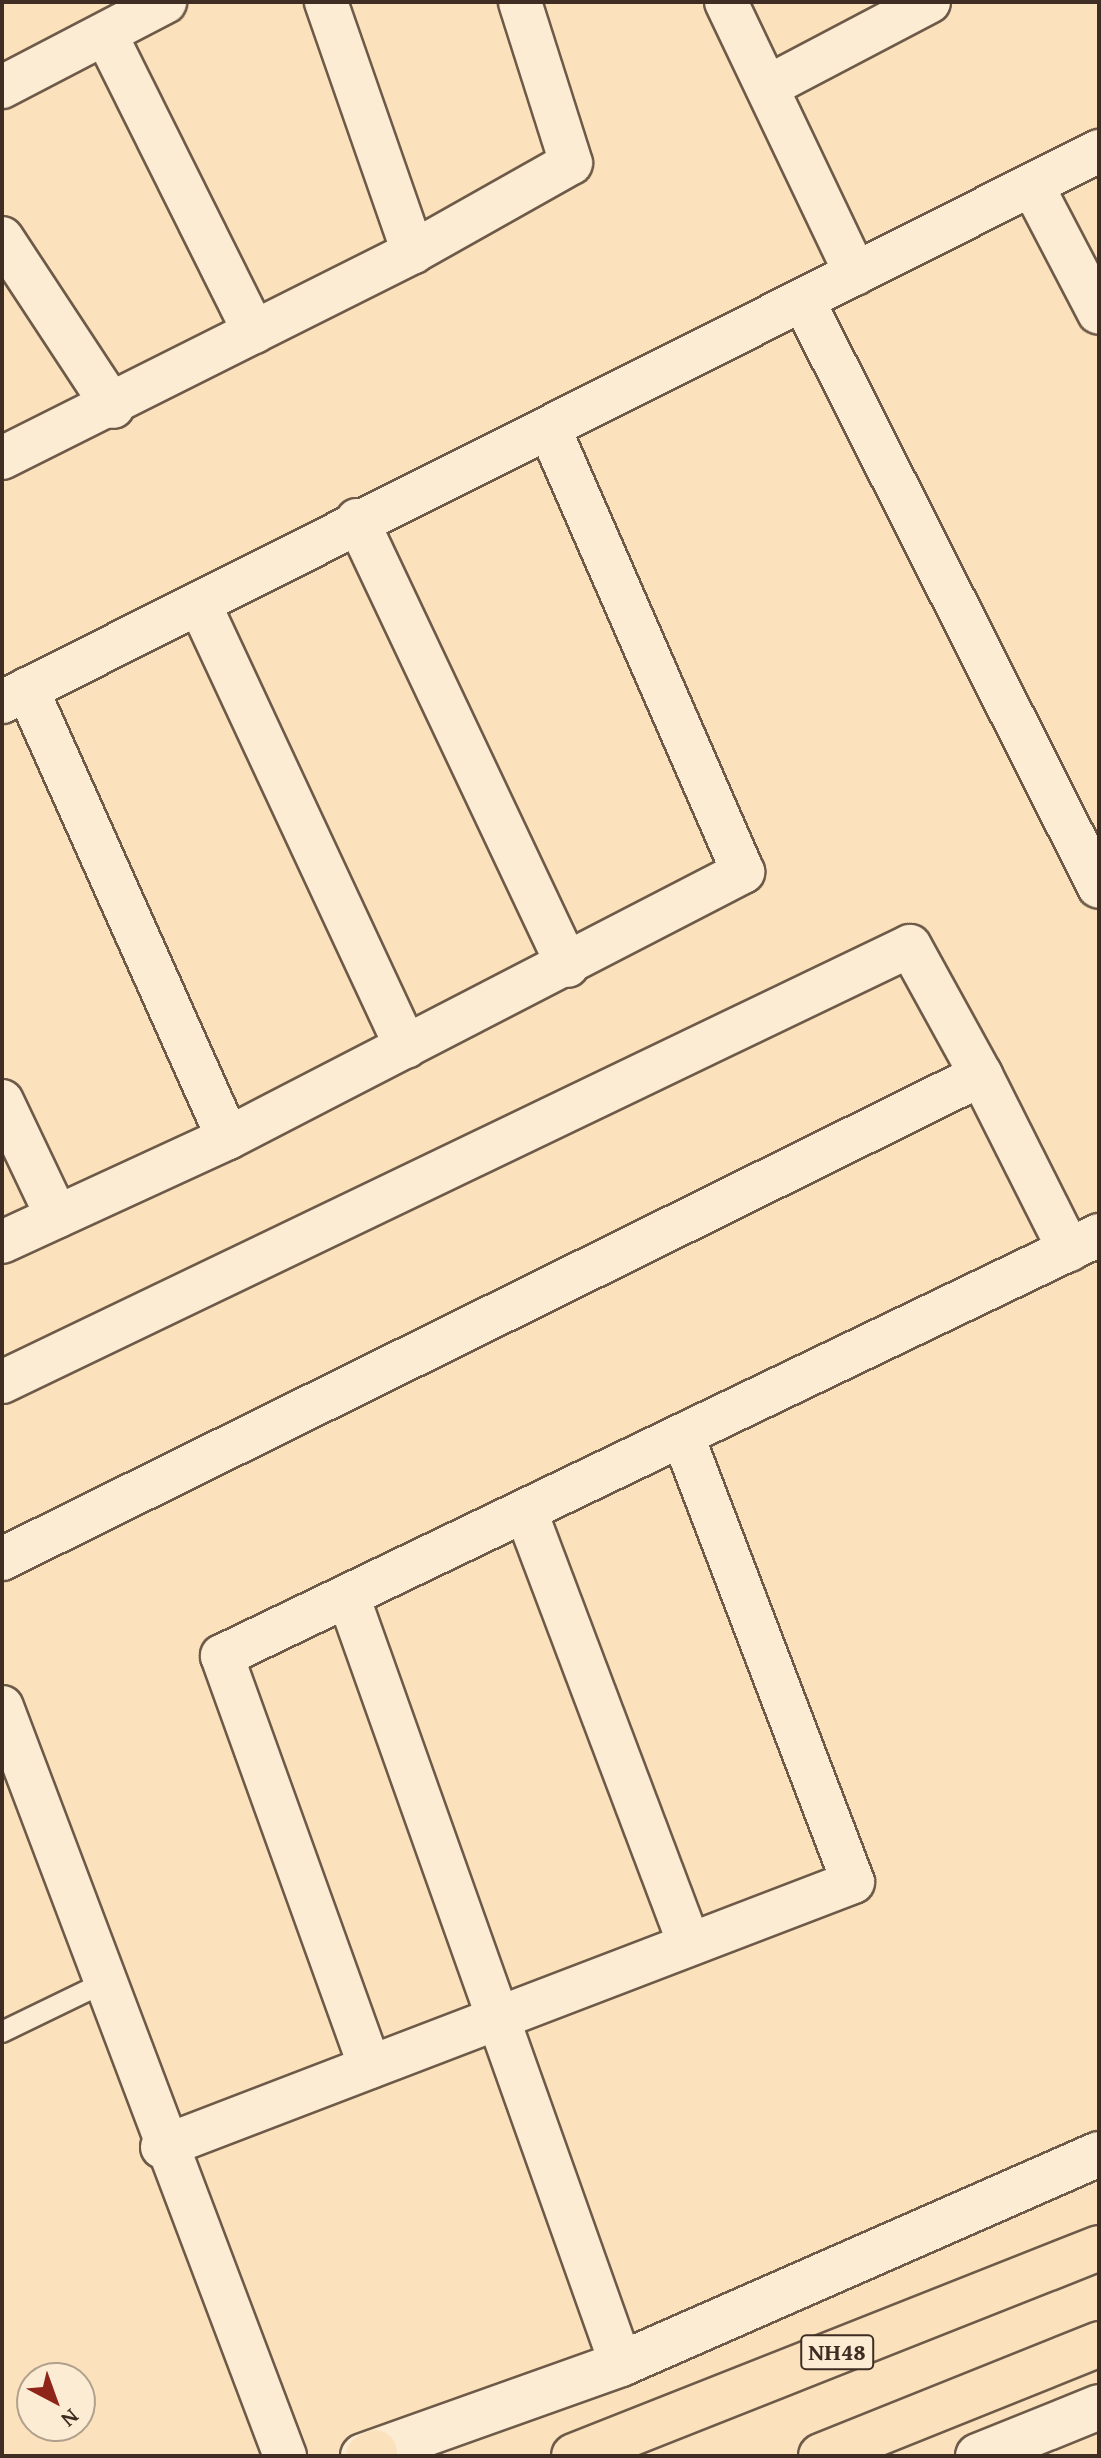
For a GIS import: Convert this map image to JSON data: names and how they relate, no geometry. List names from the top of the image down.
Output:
{
  "streets": {
    "highway": ["NH48"]
  },
  "north": "bottom right"
}
